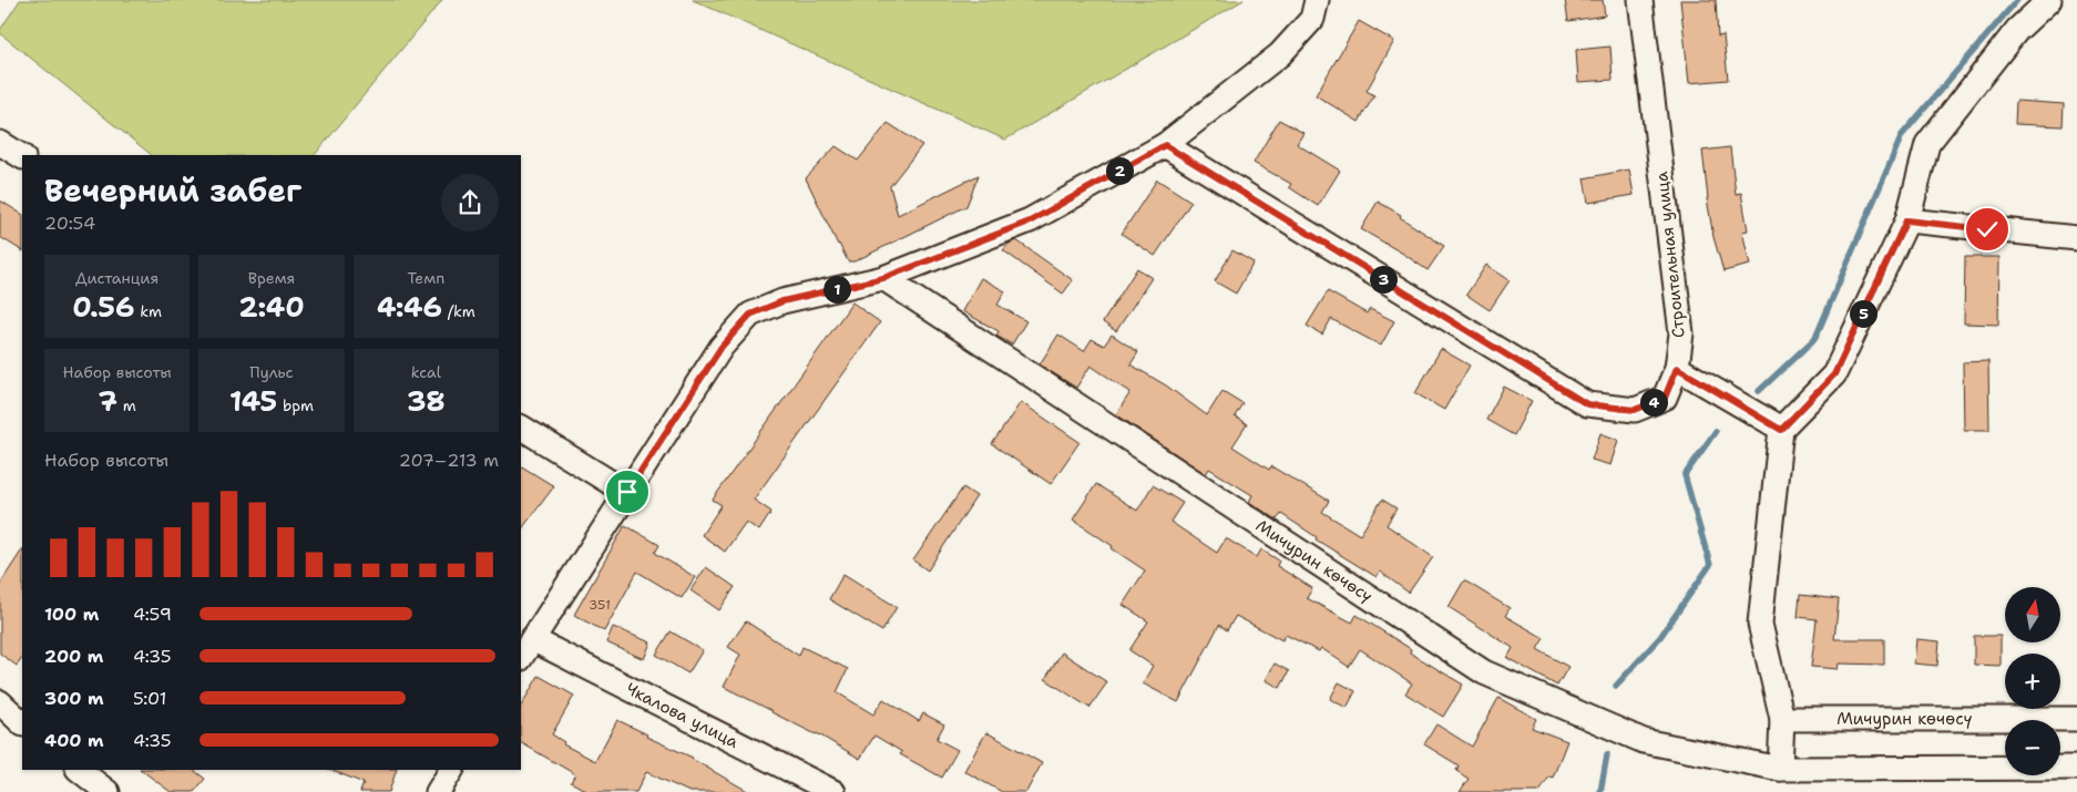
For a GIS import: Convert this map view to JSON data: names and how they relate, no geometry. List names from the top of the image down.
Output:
{
  "streets": {
    "street": ["Строительная улица", "Мичурин көчөсү", "Чкалова улица"]
  },
  "house_numbers": ["351"],
  "north": "top",
  "page": {
    "heading": ["Вечерний забег", "20:54"],
    "pins": [
      "2",
      "3",
      "1",
      "5",
      "4"
    ],
    "stats": [
      ["Дистанция", "0.56 km"],
      ["Время", "2:40"],
      ["Темп", "4:46 /km"],
      ["Набор высоты", "7 m"],
      ["Пульс", "145 bpm"],
      ["kcal", "38"]
    ],
    "chart": ["Набор высоты", "207–213 m"],
    "map_buttons": ["+", "−"],
    "list": [
      {
        "name": "100 m",
        "note": "4:59"
      },
      {
        "name": "200 m",
        "note": "4:35"
      },
      {
        "name": "300 m",
        "note": "5:01"
      },
      {
        "name": "400 m",
        "note": "4:35"
      }
    ]
  }
}
